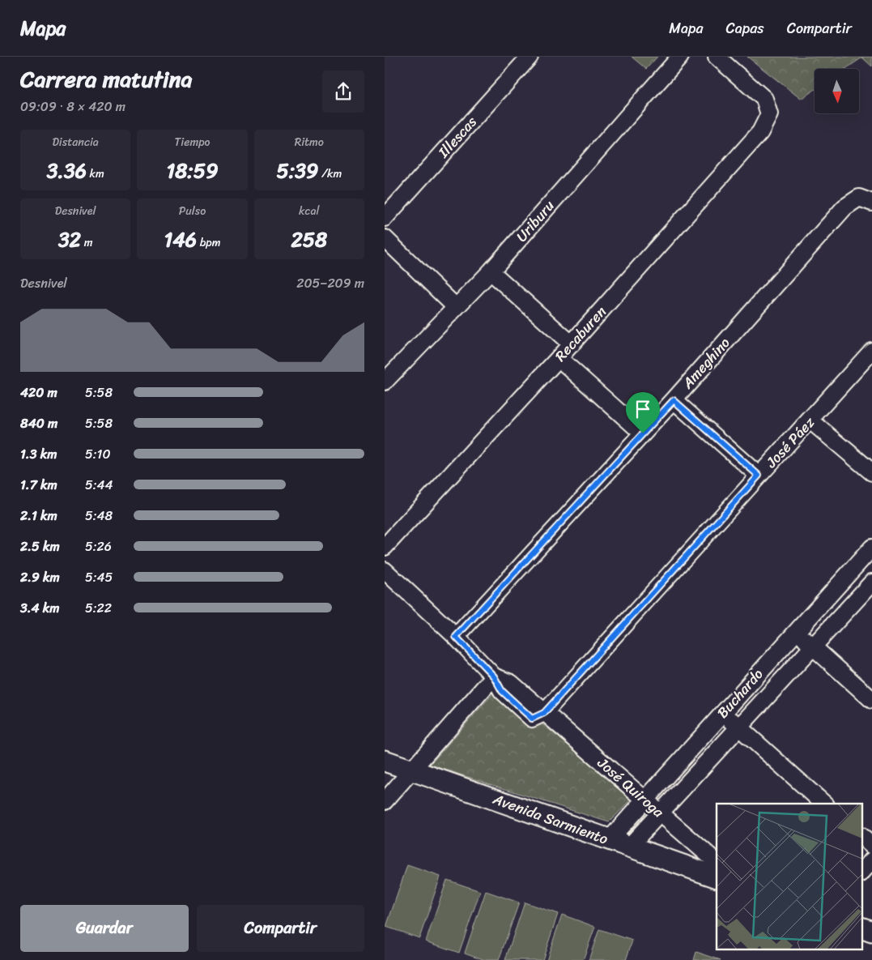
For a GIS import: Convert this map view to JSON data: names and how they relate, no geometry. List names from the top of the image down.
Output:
{
  "streets": {
    "main road": ["Avenida Sarmiento"],
    "street": [
      "Illescas",
      "Uriburu",
      "Recaburen",
      "Ameghino",
      "José Páez",
      "Buchardo",
      "José Quiroga"
    ]
  },
  "crossings": [
    ["José Páez", "José Quiroga"],
    ["Buchardo", "José Quiroga"],
    ["Buchardo", "Avenida Sarmiento"]
  ],
  "north": "bottom",
  "page": {
    "header": "Mapa",
    "nav": ["Mapa", "Capas", "Compartir"],
    "heading": ["Carrera matutina", "09:09 · 8 × 420 m"],
    "stats": [
      ["Distancia", "3.36 km"],
      ["Tiempo", "18:59"],
      ["Ritmo", "5:39 /km"],
      ["Desnivel", "32 m"],
      ["Pulso", "146 bpm"],
      ["kcal", "258"]
    ],
    "chart": ["Desnivel", "205–209 m"],
    "list": [
      {
        "name": "420 m",
        "note": "5:58"
      },
      {
        "name": "840 m",
        "note": "5:58"
      },
      {
        "name": "1.3 km",
        "note": "5:10"
      },
      {
        "name": "1.7 km",
        "note": "5:44"
      },
      {
        "name": "2.1 km",
        "note": "5:48"
      },
      {
        "name": "2.5 km",
        "note": "5:26"
      },
      {
        "name": "2.9 km",
        "note": "5:45"
      },
      {
        "name": "3.4 km",
        "note": "5:22"
      }
    ],
    "buttons": ["Guardar", "Compartir"]
  }
}
